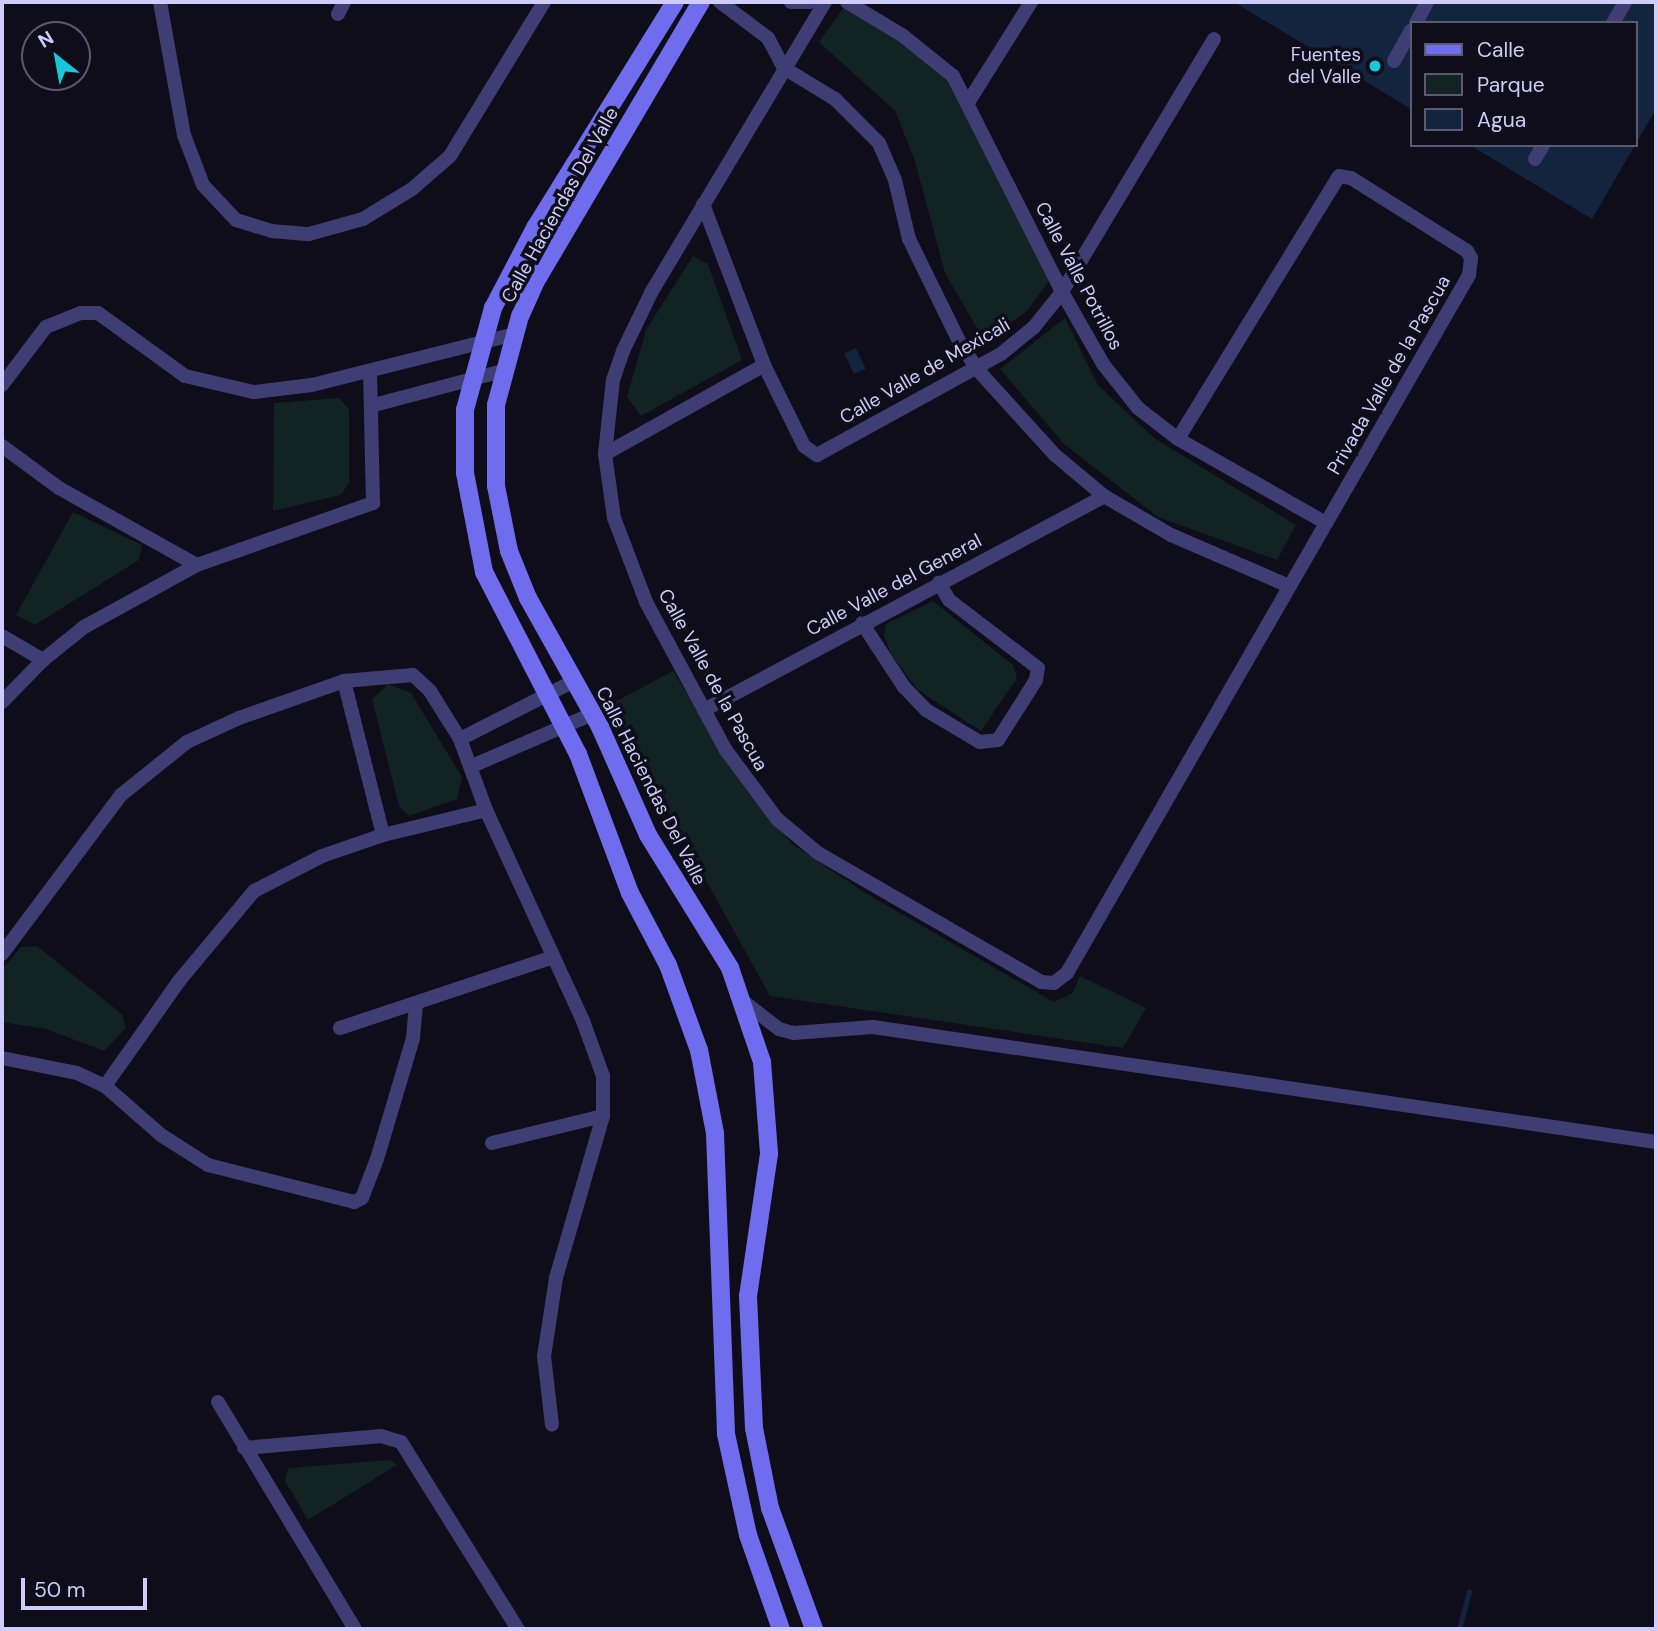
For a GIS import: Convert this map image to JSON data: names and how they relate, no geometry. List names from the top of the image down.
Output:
{
  "streets": {
    "main road": ["Calle Haciendas Del Valle"],
    "street": [
      "Calle Valle Potrillos",
      "Calle Valle de Mexicali",
      "Privada Valle de la Pascua",
      "Calle Valle del General",
      "Calle Valle de la Pascua"
    ]
  },
  "crossings": [
    ["Calle Valle Potrillos", "Calle Valle de Mexicali"],
    ["Calle Valle Potrillos", "Privada Valle de la Pascua"],
    ["Calle Valle de Mexicali", "Calle Valle de la Pascua"],
    ["Privada Valle de la Pascua", "Calle Valle de la Pascua"],
    ["Calle Valle del General", "Calle Valle de la Pascua"]
  ],
  "places": ["Fuentes del Valle"],
  "legend": ["Calle", "Parque", "Agua"],
  "scale_bar": "50 m",
  "north": "top left"
}
